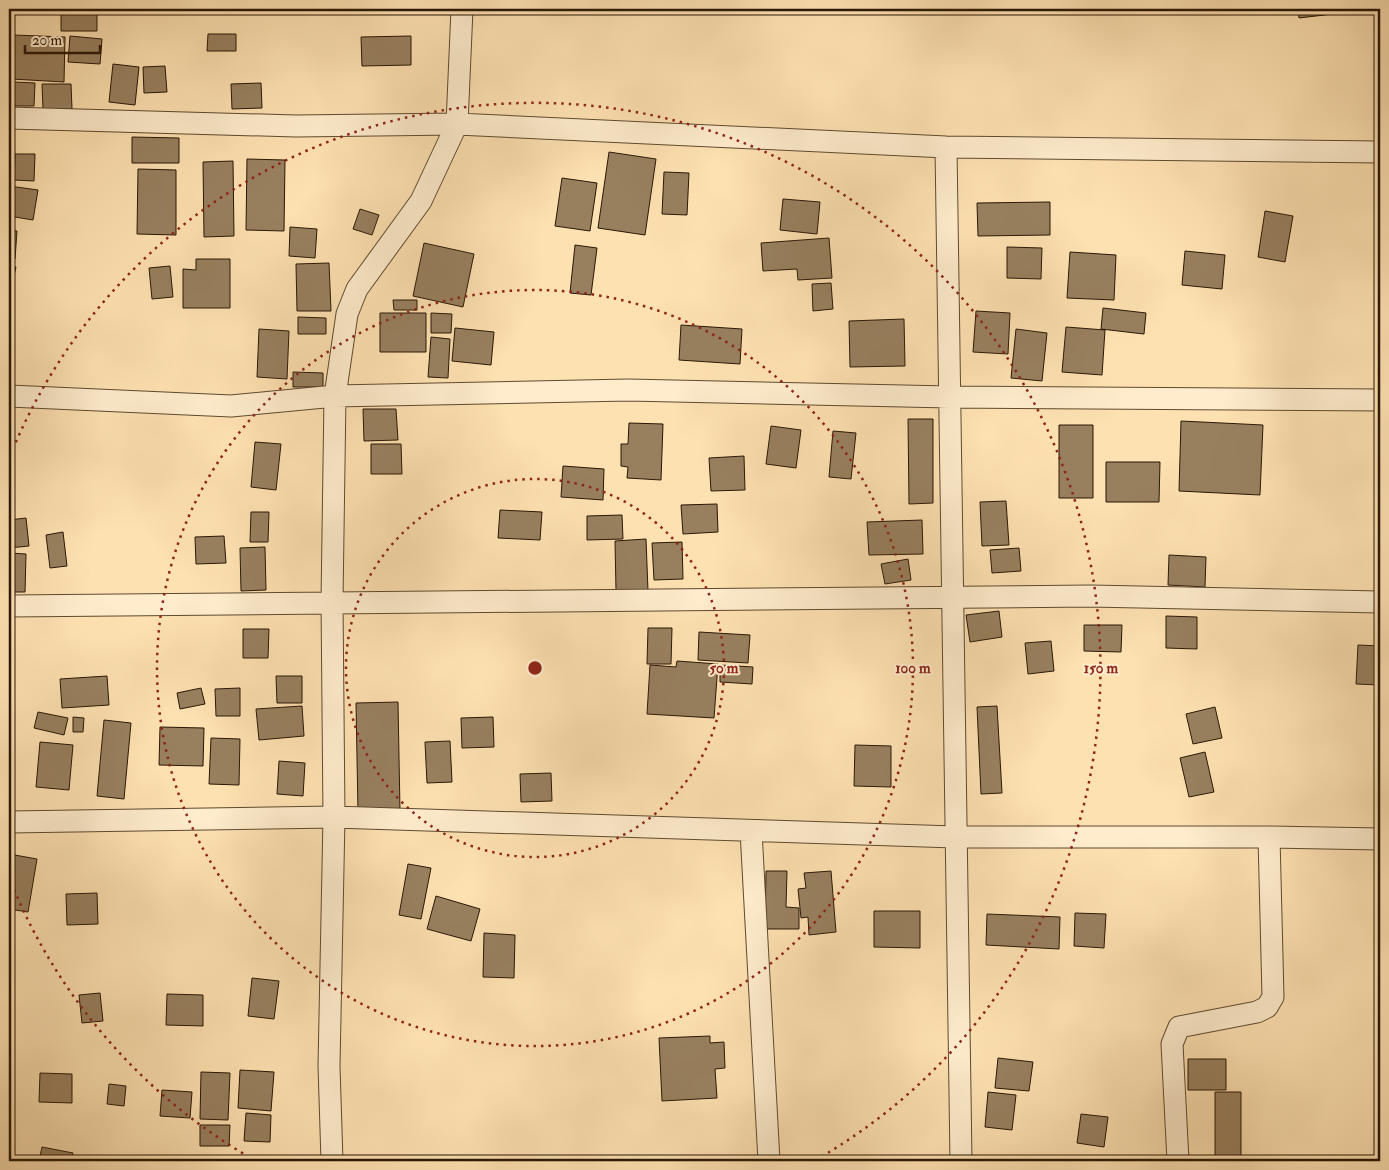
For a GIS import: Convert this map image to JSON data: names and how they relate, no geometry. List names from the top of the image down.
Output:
{
  "scale_bar": "20 m",
  "rings": ["50 m", "100 m", "150 m"]
}
